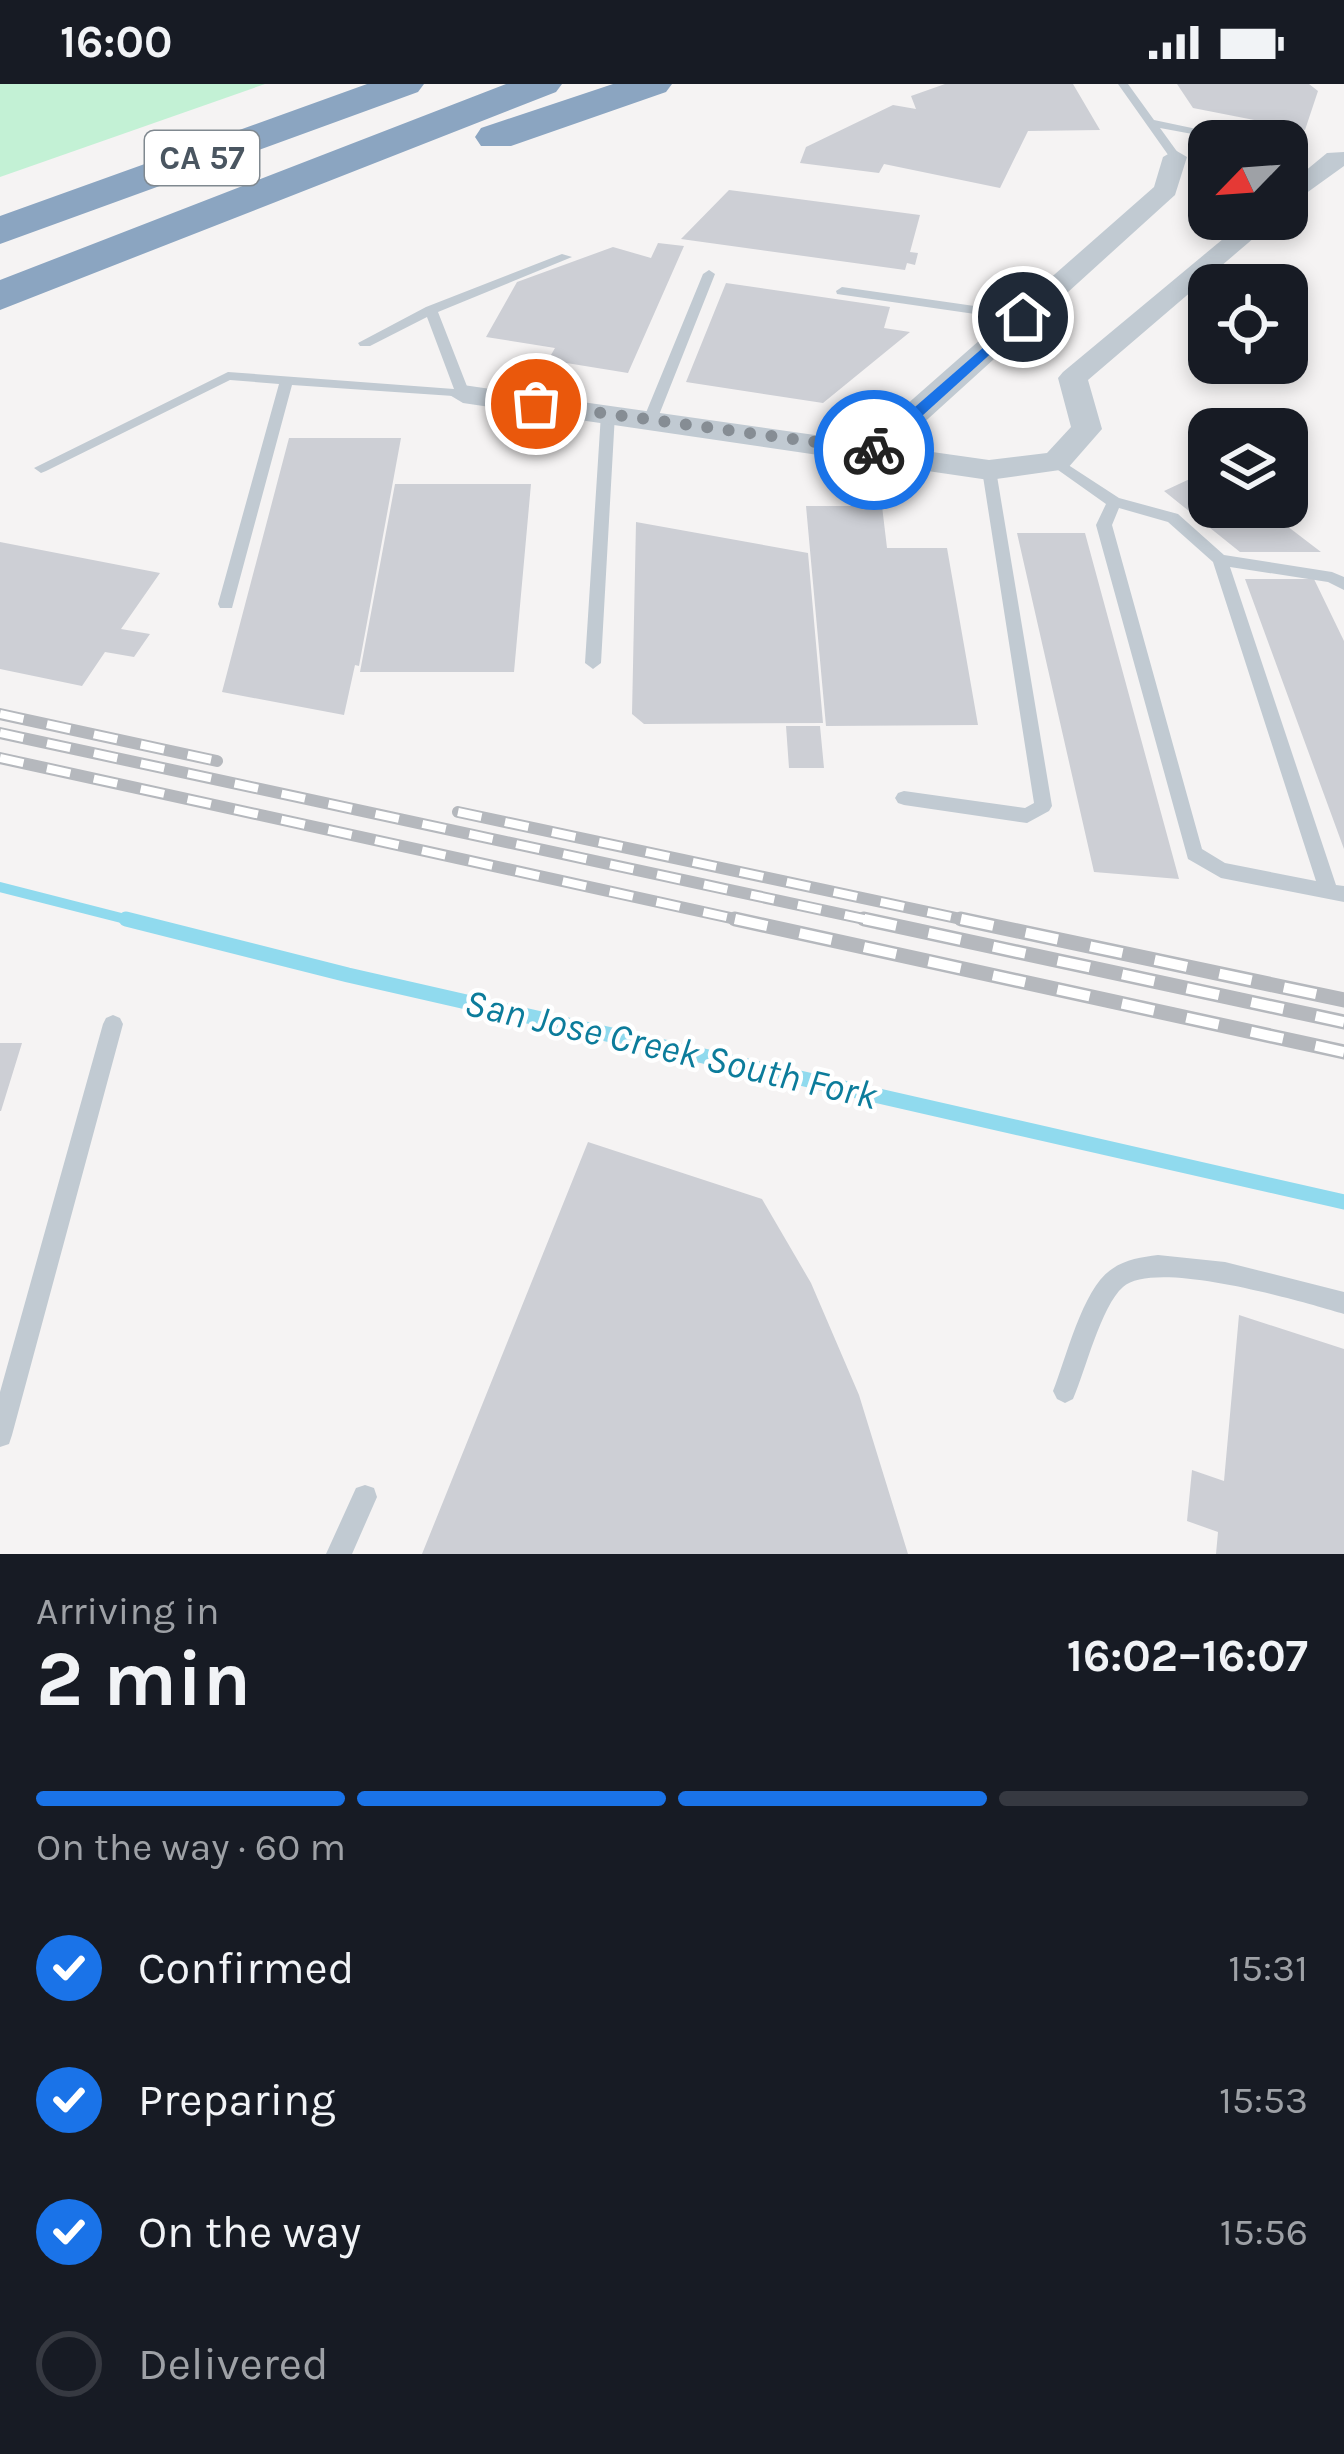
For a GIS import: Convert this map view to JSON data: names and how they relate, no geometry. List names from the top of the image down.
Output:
{
  "streets": {
    "highway": ["CA 57"]
  },
  "water": ["San Jose Creek South Fork"],
  "north": "bottom left",
  "page": {
    "status": "16:00",
    "heading": ["2 min", "Arriving in", "16:02–16:07"],
    "bar": "On the way · 60 m",
    "list": [
      ["Confirmed", "15:31"],
      ["Preparing", "15:53"],
      ["On the way", "15:56"],
      "Delivered"
    ]
  }
}
